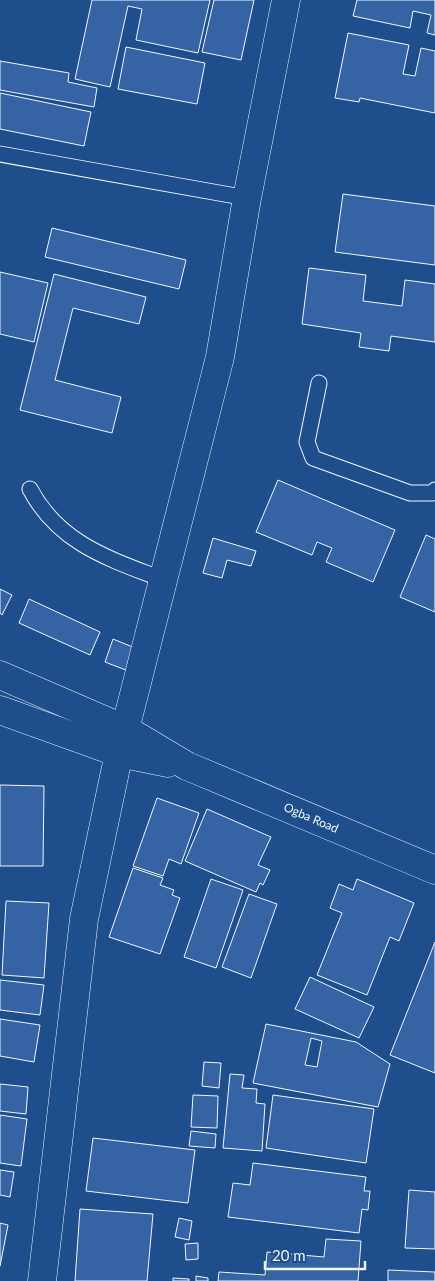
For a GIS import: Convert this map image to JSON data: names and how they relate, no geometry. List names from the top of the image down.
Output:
{
  "streets": {
    "street": ["Ogba Road"]
  },
  "scale_bar": "20 m"
}
